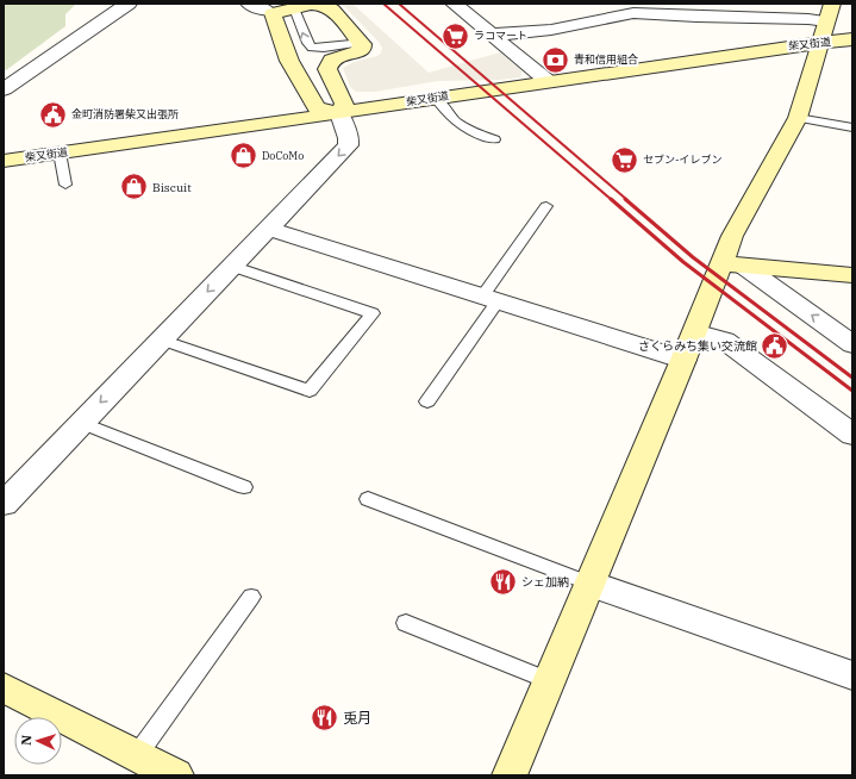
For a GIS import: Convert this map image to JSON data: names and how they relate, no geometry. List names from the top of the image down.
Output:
{
  "streets": {
    "street": ["柴又街道"]
  },
  "places": {
    "supermarket": ["ラコマート", "セブン-イレブン"],
    "bank": ["青和信用組合"],
    "public building": ["金町消防署柴又出張所", "さくらみち集い交流館"],
    "shop": ["DoCoMo", "Biscuit"],
    "restaurant": ["シェ加納", "兎月"]
  },
  "north": "left"
}
